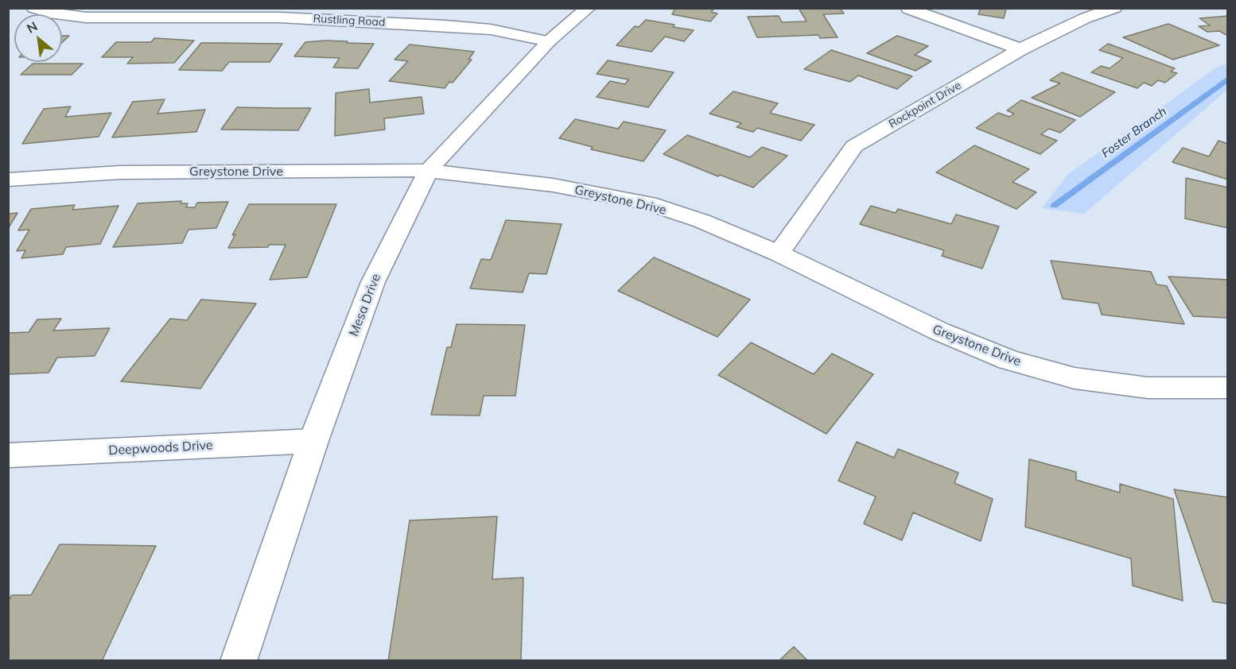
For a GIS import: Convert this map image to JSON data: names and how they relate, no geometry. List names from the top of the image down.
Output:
{
  "streets": {
    "street": [
      "Rustling Road",
      "Rockpoint Drive",
      "Greystone Drive",
      "Mesa Drive",
      "Deepwoods Drive"
    ]
  },
  "crossings": [
    ["Rustling Road", "Mesa Drive"],
    ["Rockpoint Drive", "Greystone Drive"],
    ["Greystone Drive", "Mesa Drive"],
    ["Mesa Drive", "Deepwoods Drive"]
  ],
  "water": ["Foster Branch"],
  "north": "top left"
}
